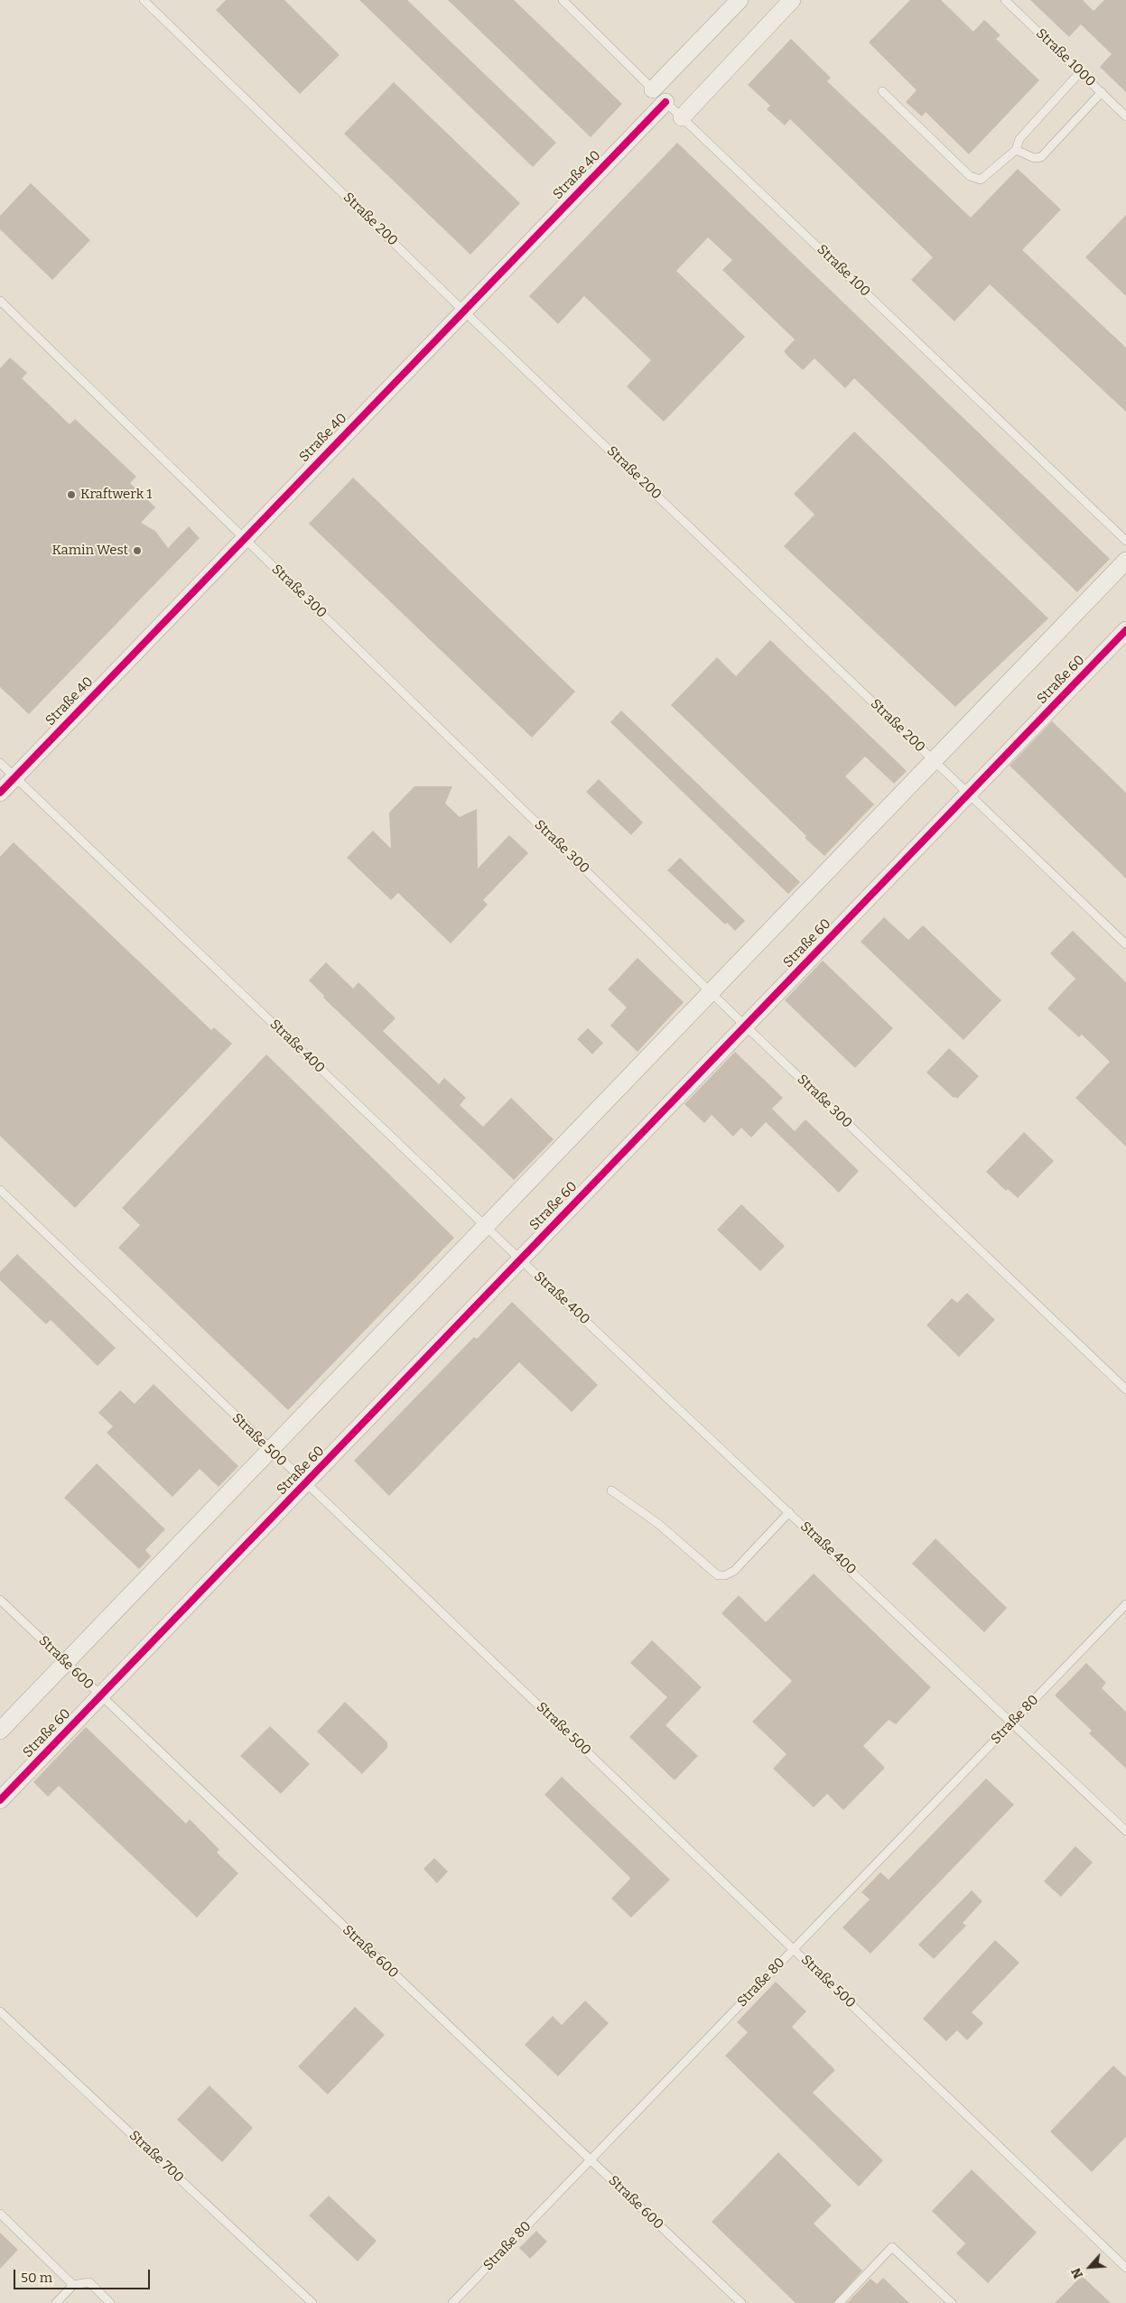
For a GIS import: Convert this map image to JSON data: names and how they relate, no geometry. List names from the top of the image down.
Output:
{
  "streets": {
    "street": ["Straße 40", "Straße 60"],
    "lane": [
      "Straße 1000",
      "Straße 200",
      "Straße 100",
      "Straße 300",
      "Straße 400",
      "Straße 500",
      "Straße 600",
      "Straße 80",
      "Straße 700"
    ]
  },
  "crossings": [
    ["Straße 40", "Straße 200"],
    ["Straße 40", "Straße 100"],
    ["Straße 40", "Straße 300"],
    ["Straße 40", "Straße 400"],
    ["Straße 200", "Straße 60"],
    ["Straße 300", "Straße 60"],
    ["Straße 60", "Straße 400"],
    ["Straße 60", "Straße 500"],
    ["Straße 60", "Straße 600"],
    ["Straße 400", "Straße 80"],
    ["Straße 500", "Straße 80"],
    ["Straße 600", "Straße 80"]
  ],
  "places": ["Kraftwerk 1", "Kamin West"],
  "scale_bar": "50 m",
  "north": "bottom left"
}
